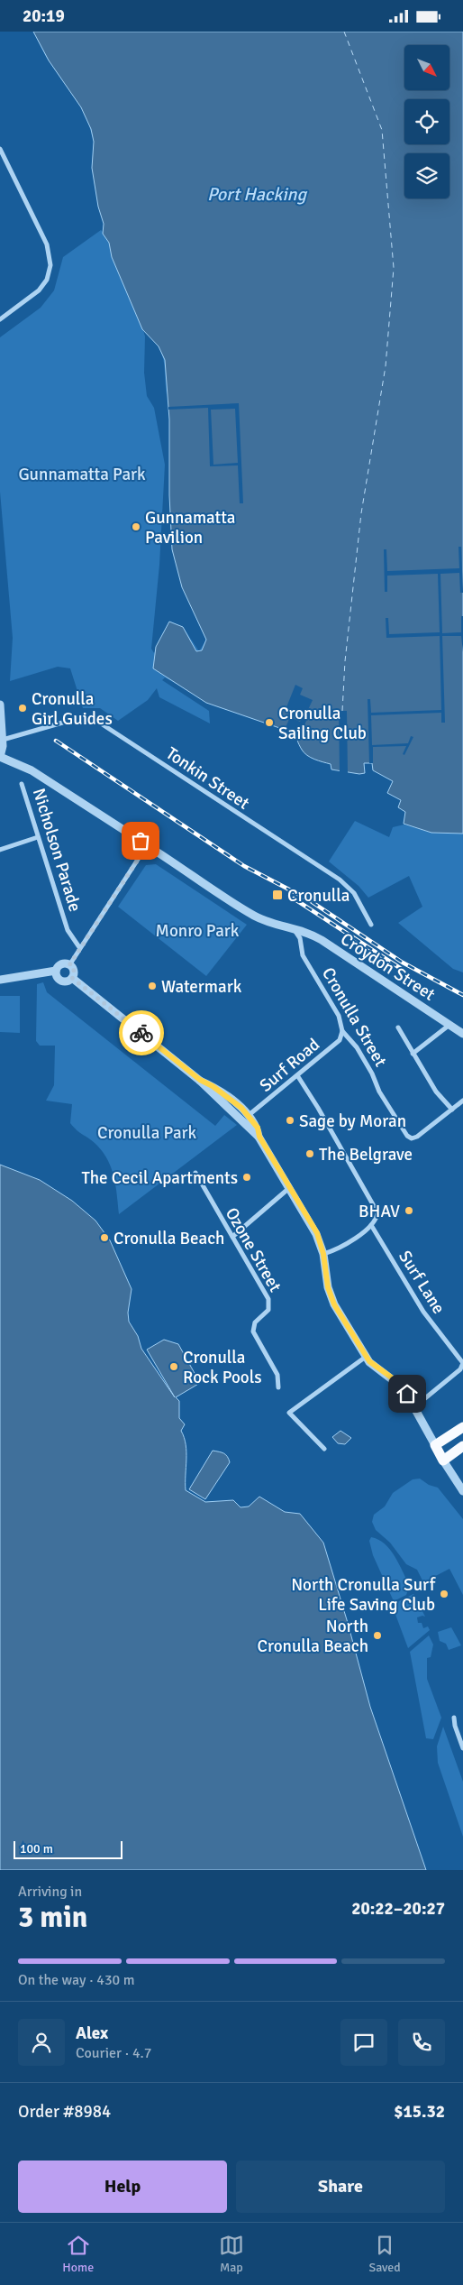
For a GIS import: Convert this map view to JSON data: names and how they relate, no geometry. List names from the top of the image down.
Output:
{
  "streets": {
    "street": [
      "Tonkin Street",
      "Nicholson Parade",
      "Croydon Street",
      "Cronulla Street",
      "Surf Road",
      "Ozone Street",
      "Surf Lane"
    ]
  },
  "crossings": [
    ["Croydon Street", "Cronulla Street"],
    ["Cronulla Street", "Surf Road"]
  ],
  "water": ["Port Hacking"],
  "parks": ["Gunnamatta Park", "Monro Park", "Cronulla Park"],
  "places": {
    "other": [
      "Gunnamatta Pavilion",
      "Cronulla Girl Guides",
      "Cronulla Sailing Club",
      "Watermark",
      "Sage by Moran",
      "The Belgrave",
      "The Cecil Apartments",
      "BHAV",
      "Cronulla Beach",
      "Cronulla Rock Pools",
      "North Cronulla Surf Life Saving Club",
      "North Cronulla Beach"
    ],
    "transit": ["Cronulla"]
  },
  "scale_bar": "100 m",
  "north": "bottom right",
  "page": {
    "status": "20:19",
    "scale": "100 m",
    "heading": ["3 min", "Arriving in", "20:22–20:27"],
    "panel": [
      "Alex",
      "Courier · 4.7",
      "Order #8984",
      "$15.32"
    ],
    "bar": "On the way · 430 m",
    "buttons": ["Help", "Share"],
    "tabs": ["Home", "Map", "Saved"]
  }
}
